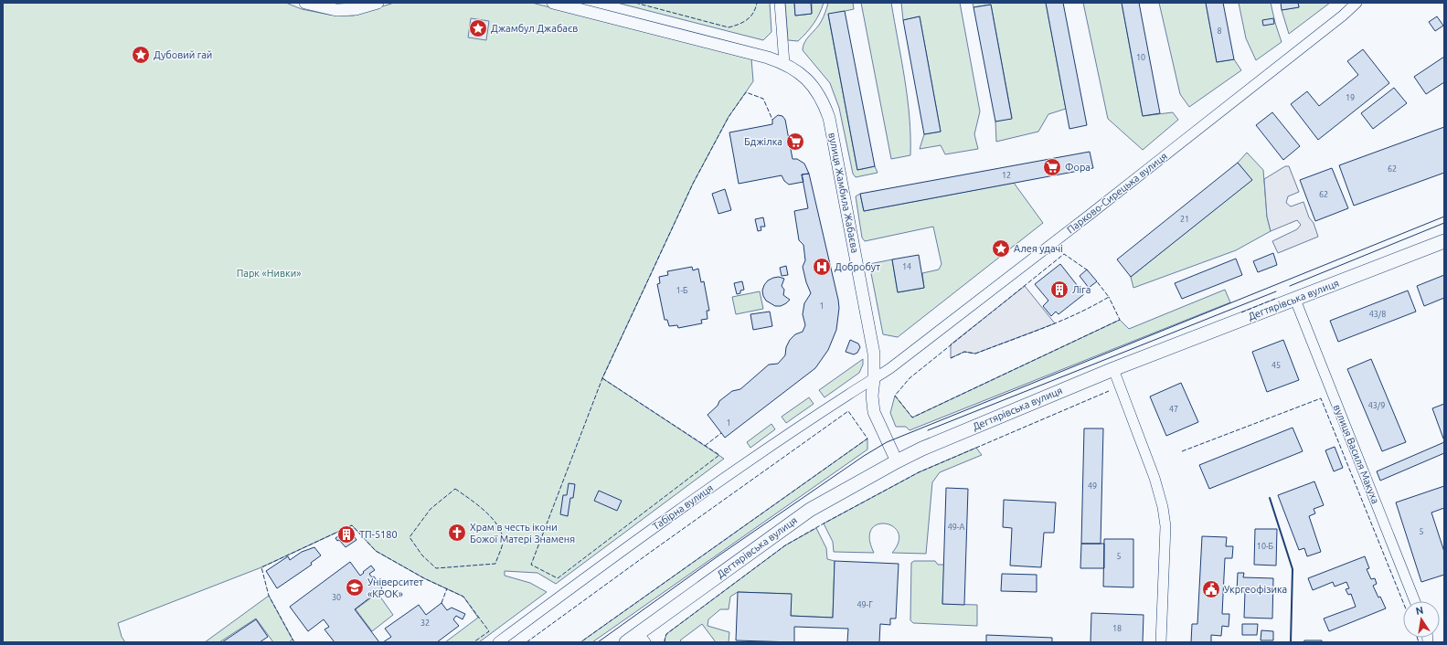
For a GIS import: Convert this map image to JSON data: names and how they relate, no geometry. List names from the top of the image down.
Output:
{
  "streets": {
    "main road": ["Дегтярівська вулиця"],
    "street": [
      "вулиця Жамбила Жабаєва",
      "Парково-Сирецька вулиця",
      "вулиця Василя Макуха",
      "Табірна вулиця"
    ]
  },
  "crossings": [
    ["вулиця Жамбила Жабаєва", "Парково-Сирецька вулиця"],
    ["вулиця Жамбила Жабаєва", "Дегтярівська вулиця"],
    ["вулиця Жамбила Жабаєва", "Табірна вулиця"],
    ["Парково-Сирецька вулиця", "Табірна вулиця"],
    ["Дегтярівська вулиця", "вулиця Василя Макуха"]
  ],
  "parks": ["Парк «Нивки»"],
  "places": {
    "place": ["Джамбул Джабаєв", "Дубовий гай", "Алея удачі"],
    "supermarket": ["Бджілка", "Фора"],
    "hospital": ["Добробут"],
    "building": ["Ліга", "ТП-5180"],
    "church": ["Храм в честь ікони Божої Матері Знаменя"],
    "school or university": ["Університет «КРОК»"],
    "public building": ["Укргеофізика"]
  },
  "house_numbers": [
    "8",
    "10",
    "19",
    "62",
    "12",
    "62",
    "21",
    "14",
    "1-Б",
    "1",
    "43/8",
    "45",
    "43/9",
    "47",
    "1",
    "49",
    "49-А",
    "5",
    "10-Б",
    "5",
    "30",
    "49-Г",
    "32",
    "18"
  ],
  "north": "top"
}
